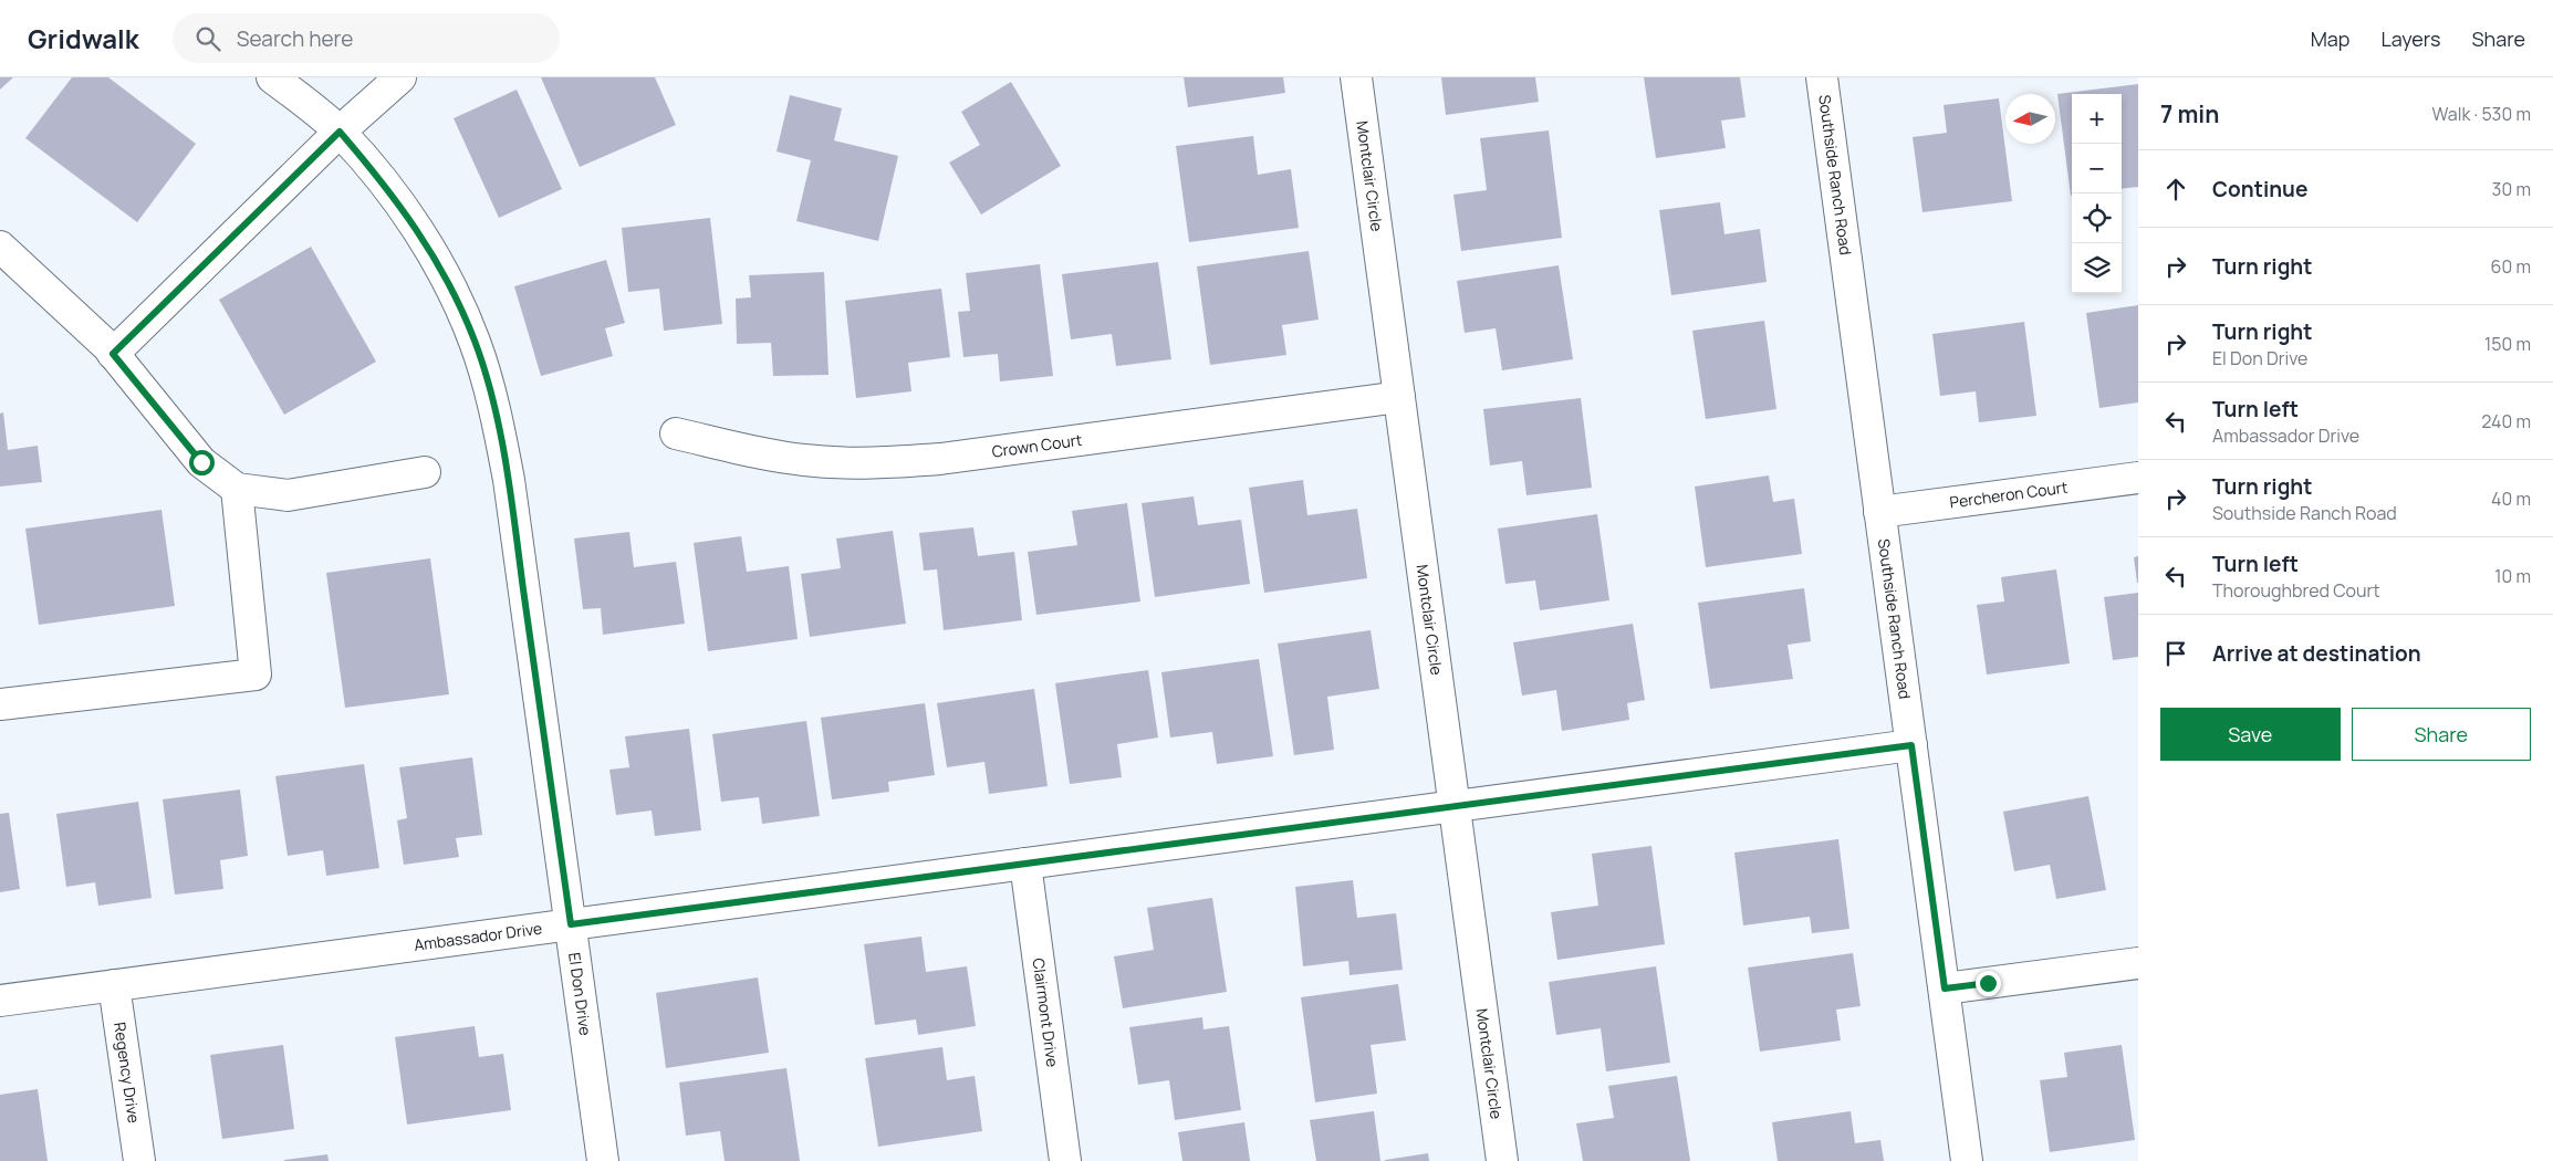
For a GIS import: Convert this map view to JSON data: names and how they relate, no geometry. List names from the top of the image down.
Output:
{
  "streets": {
    "street": [
      "Montclair Circle",
      "Southside Ranch Road",
      "Crown Court",
      "Percheron Court",
      "Ambassador Drive",
      "El Don Drive",
      "Clairmont Drive",
      "Regency Drive"
    ]
  },
  "crossings": [
    ["Montclair Circle", "Crown Court"],
    ["Montclair Circle", "Ambassador Drive"],
    ["Southside Ranch Road", "Percheron Court"],
    ["Southside Ranch Road", "Ambassador Drive"],
    ["Ambassador Drive", "El Don Drive"],
    ["Ambassador Drive", "Clairmont Drive"],
    ["Ambassador Drive", "Regency Drive"]
  ],
  "north": "left",
  "page": {
    "header": "Gridwalk",
    "search": "Search here",
    "nav": ["Map", "Layers", "Share"],
    "heading": ["7 min", "Walk · 530 m"],
    "map_buttons": ["+", "−"],
    "list": [
      ["Continue", "30 m"],
      ["Turn right", "60 m"],
      ["Turn right", "El Don Drive", "150 m"],
      ["Turn left", "Ambassador Drive", "240 m"],
      ["Turn right", "Southside Ranch Road", "40 m"],
      ["Turn left", "Thoroughbred Court", "10 m"],
      "Arrive at destination"
    ],
    "buttons": ["Save", "Share"]
  }
}
